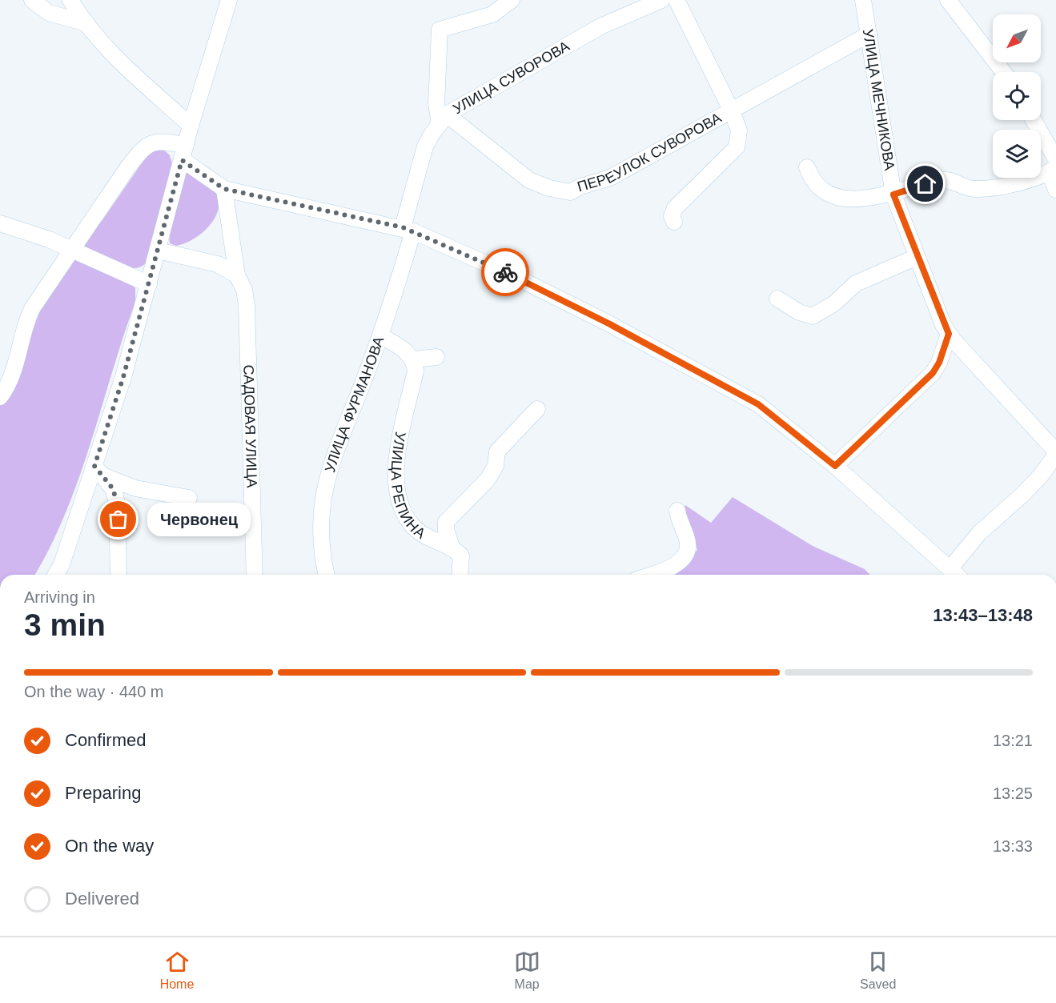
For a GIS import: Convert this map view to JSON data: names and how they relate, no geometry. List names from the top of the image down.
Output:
{
  "streets": {
    "street": [
      "УЛИЦА СУВОРОВА",
      "УЛИЦА МЕЧНИКОВА",
      "ПЕРЕУЛОК СУВОРОВА",
      "УЛИЦА ФУРМАНОВА",
      "САДОВАЯ УЛИЦА",
      "УЛИЦА РЕПИНА"
    ]
  },
  "crossings": [
    ["УЛИЦА СУВОРОВА", "ПЕРЕУЛОК СУВОРОВА"],
    ["УЛИЦА СУВОРОВА", "УЛИЦА ФУРМАНОВА"],
    ["УЛИЦА МЕЧНИКОВА", "ПЕРЕУЛОК СУВОРОВА"]
  ],
  "places": ["Червонец"],
  "north": "bottom left",
  "page": {
    "bubble": "Червонец",
    "heading": ["3 min", "Arriving in", "13:43–13:48"],
    "bar": "On the way · 440 m",
    "list": [
      ["Confirmed", "13:21"],
      ["Preparing", "13:25"],
      ["On the way", "13:33"],
      "Delivered"
    ],
    "tabs": ["Home", "Map", "Saved"]
  }
}
